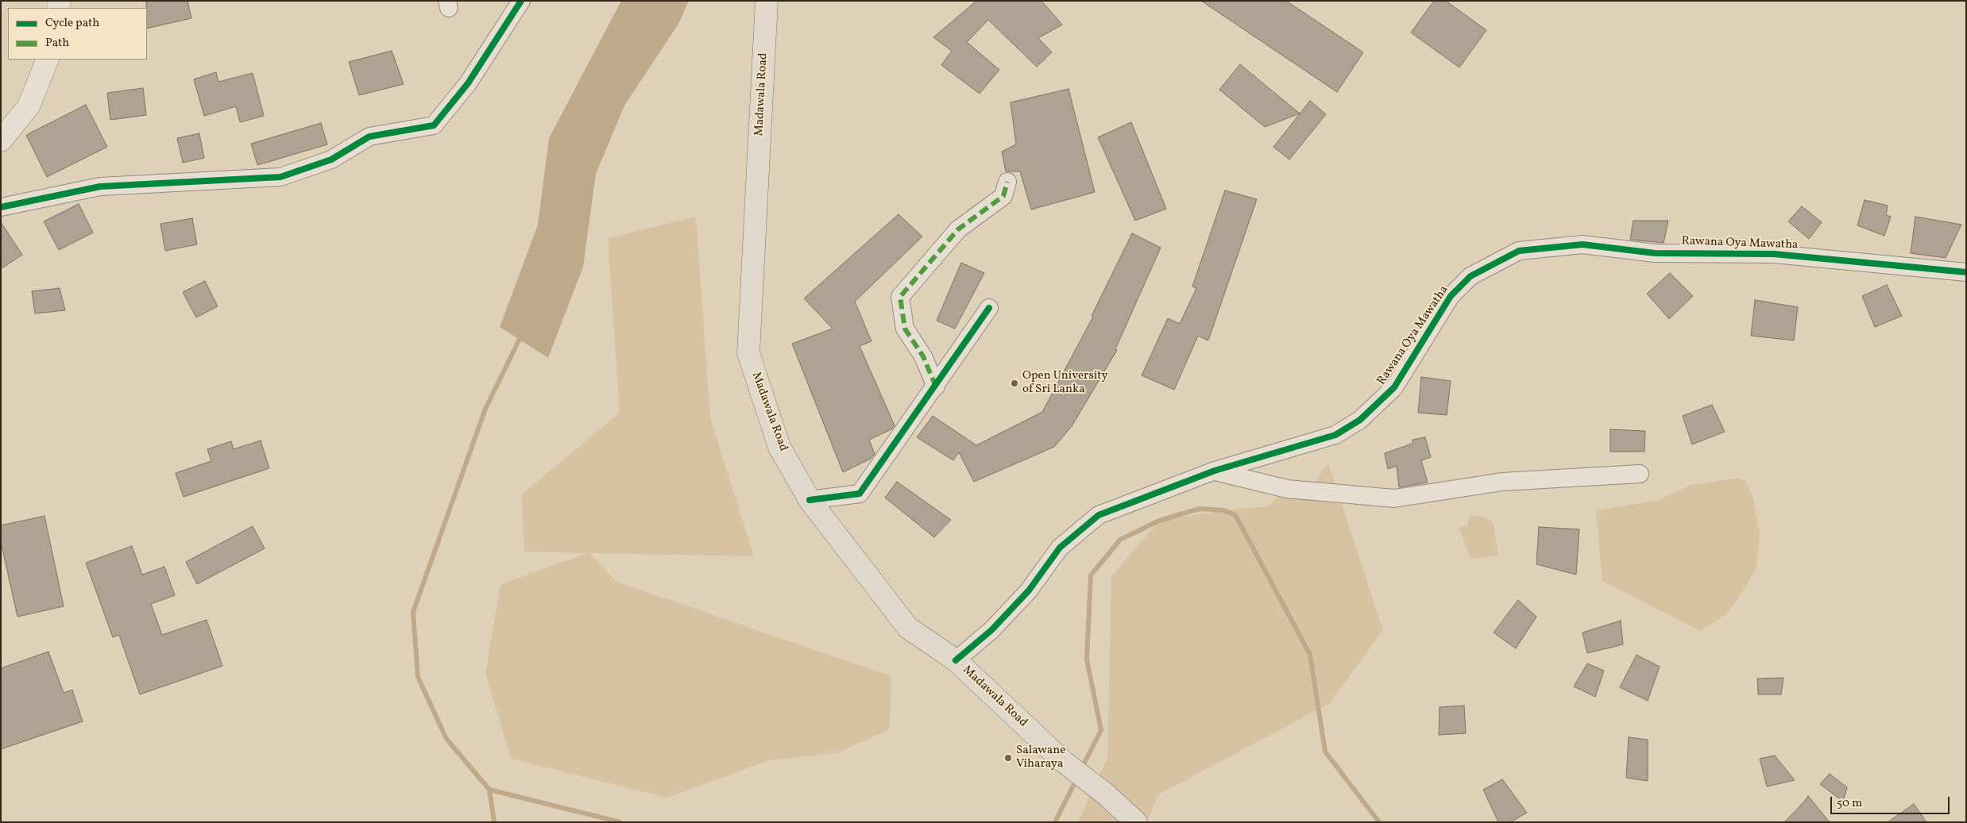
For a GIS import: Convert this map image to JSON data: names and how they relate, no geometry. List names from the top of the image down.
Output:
{
  "streets": {
    "main road": ["Madawala Road"],
    "street": ["Rawana Oya Mawatha"]
  },
  "crossings": [
    ["Madawala Road", "Rawana Oya Mawatha"]
  ],
  "places": ["Open University of Sri Lanka", "Salawane Viharaya"],
  "legend": ["Cycle path", "Path"],
  "scale_bar": "50 m"
}
